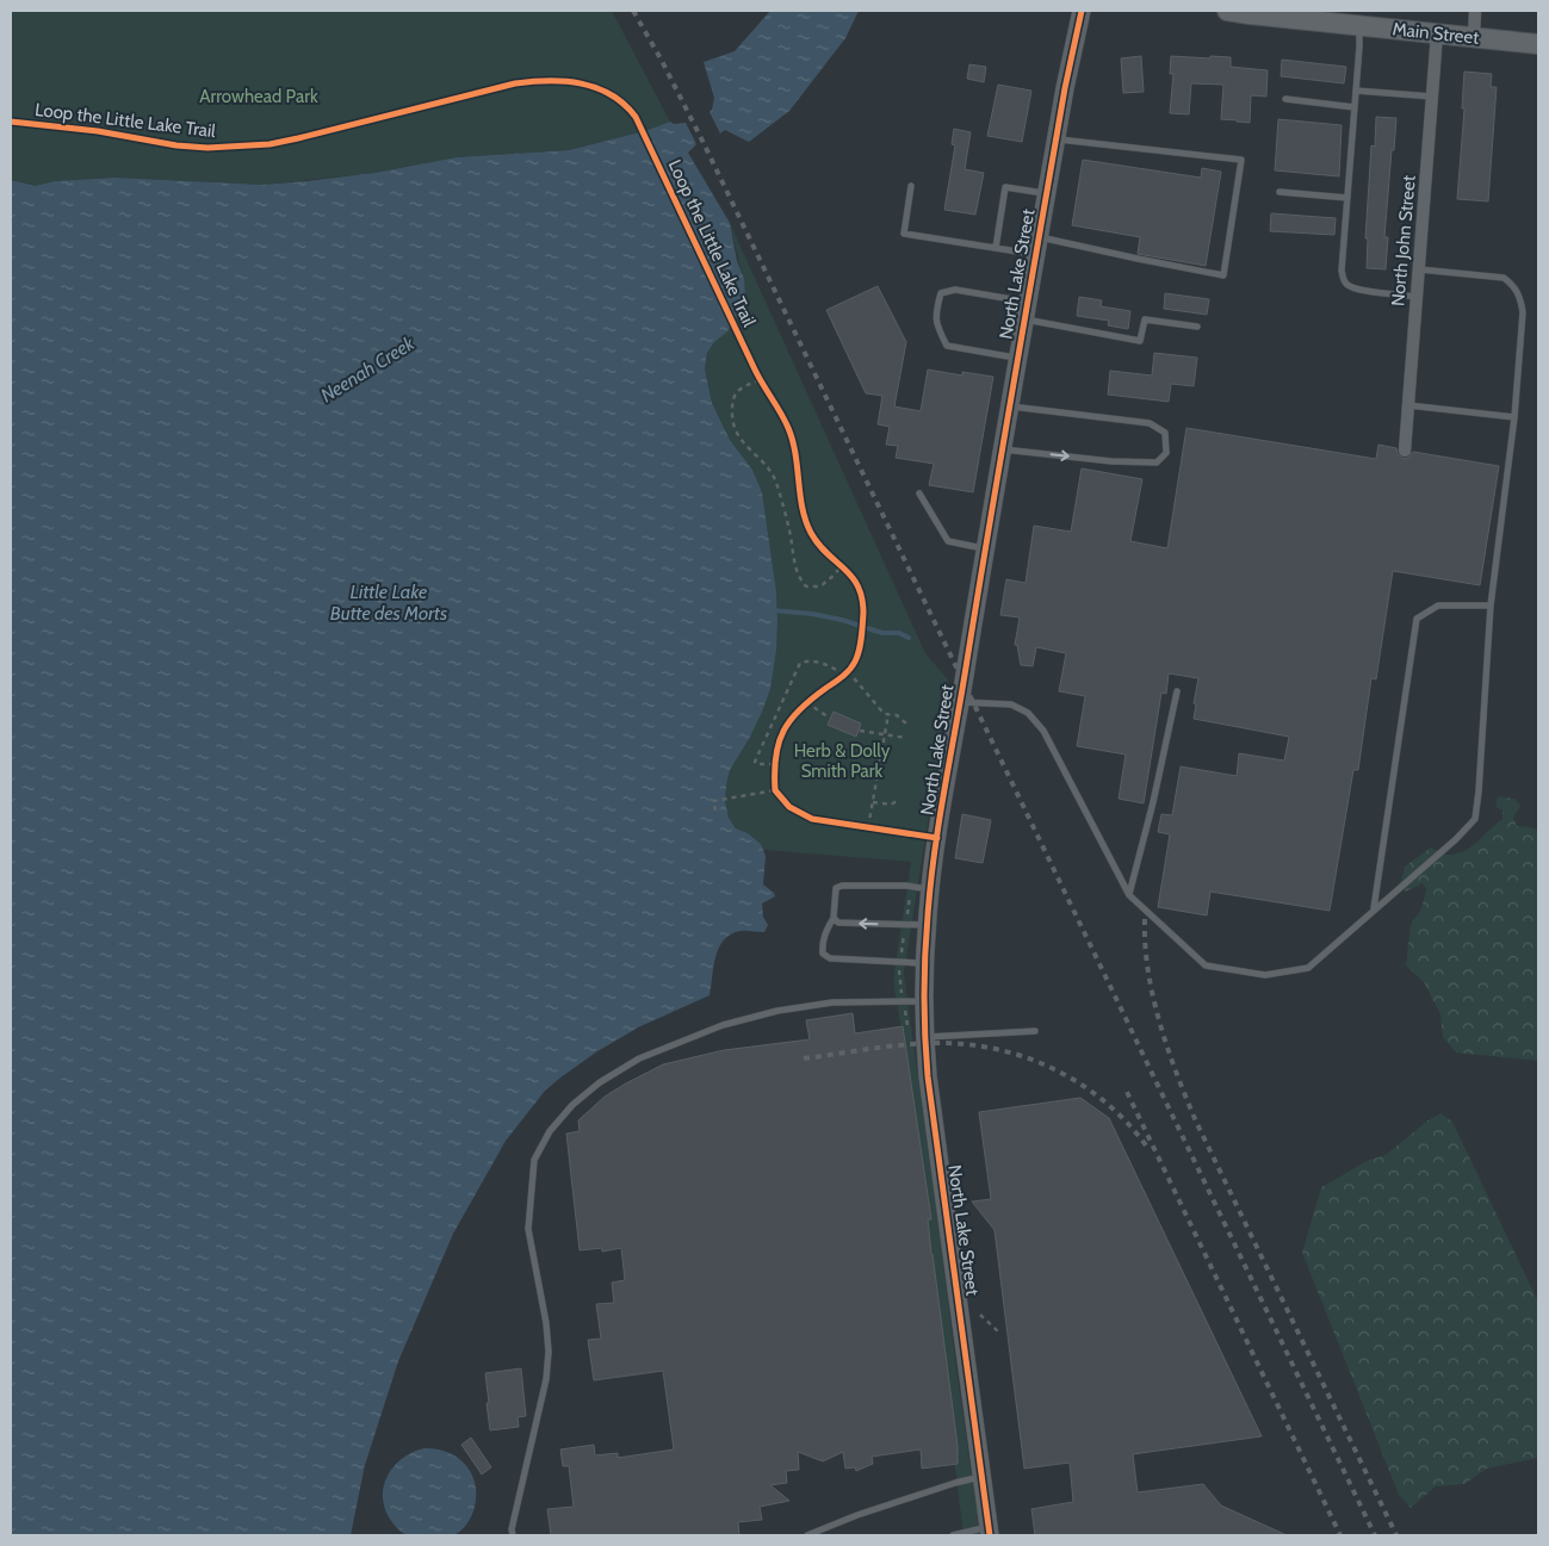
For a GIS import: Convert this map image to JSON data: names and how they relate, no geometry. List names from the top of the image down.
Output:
{
  "streets": {
    "main road": ["Main Street", "North Lake Street"],
    "street": ["North John Street"],
    "cycle path": ["Loop the Little Lake Trail"]
  },
  "crossings": [
    ["Main Street", "North John Street"]
  ],
  "water": ["Neenah Creek", "Little Lake Butte des Morts"],
  "parks": ["Arrowhead Park", "Herb & Dolly Smith Park"]
}
